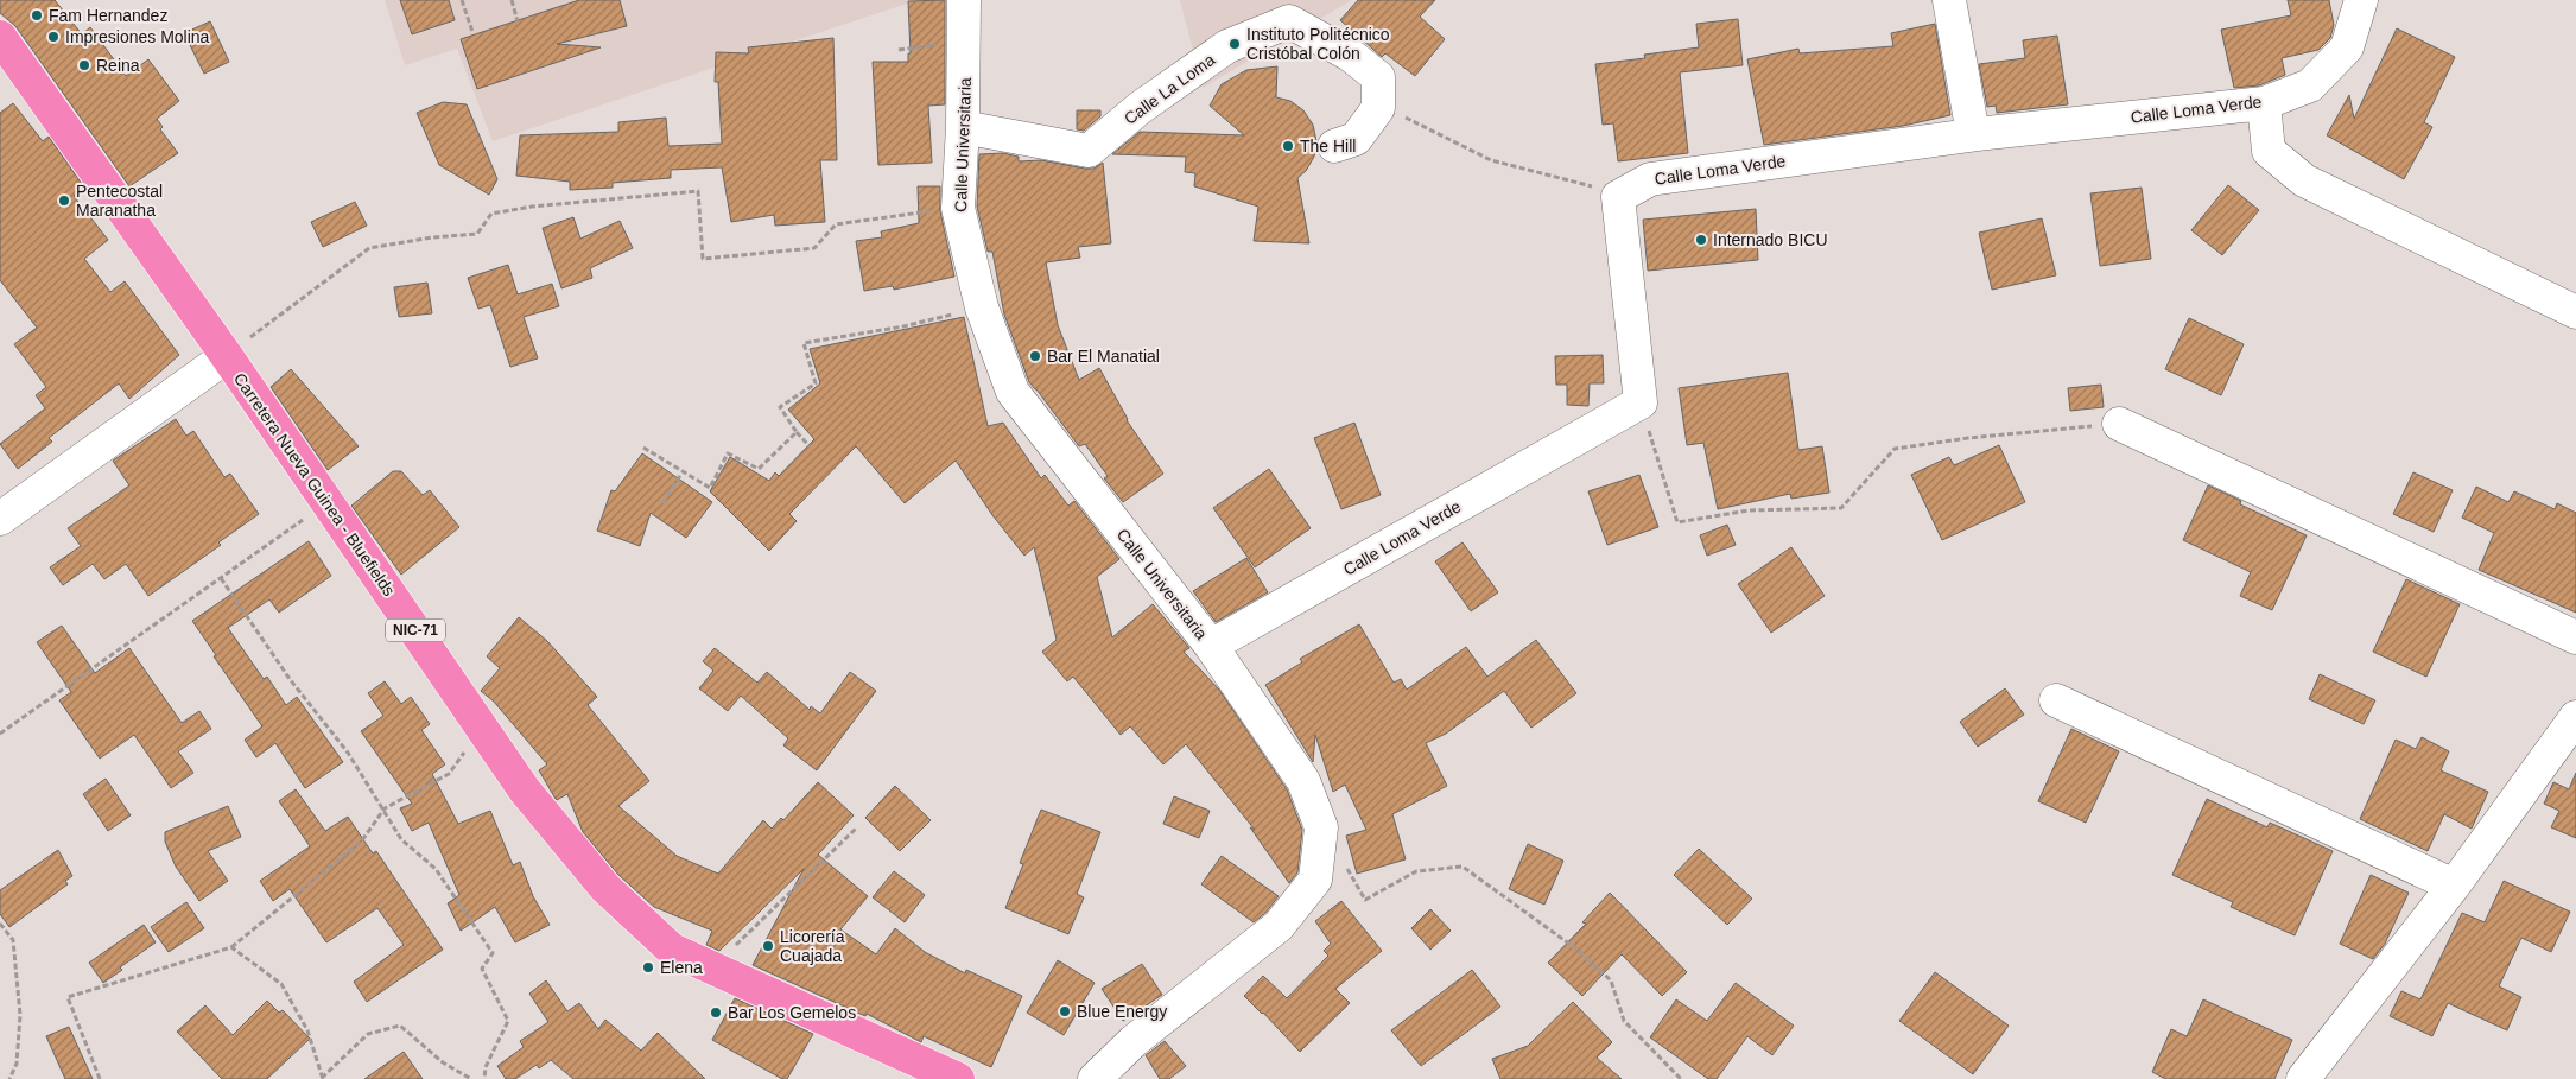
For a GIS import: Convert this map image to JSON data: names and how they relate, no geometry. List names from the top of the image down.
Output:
{
  "streets": {
    "highway": ["Carretera Nueva Guinea - Bluefields", "NIC-71"],
    "street": ["Calle La Loma", "Calle Loma Verde", "Calle Universitaria"]
  },
  "crossings": [
    ["Calle La Loma", "Calle Universitaria"],
    ["Calle Loma Verde", "Calle Universitaria"]
  ],
  "places": [
    "Fam Hernandez",
    "Impresiones Molina",
    "Instituto Politécnico Cristóbal Colón",
    "Reina",
    "The Hill",
    "Pentecostal Maranatha",
    "Internado BICU",
    "Bar El Manatial",
    "Licorería Cuajada",
    "Elena",
    "Blue Energy",
    "Bar Los Gemelos"
  ]
}
